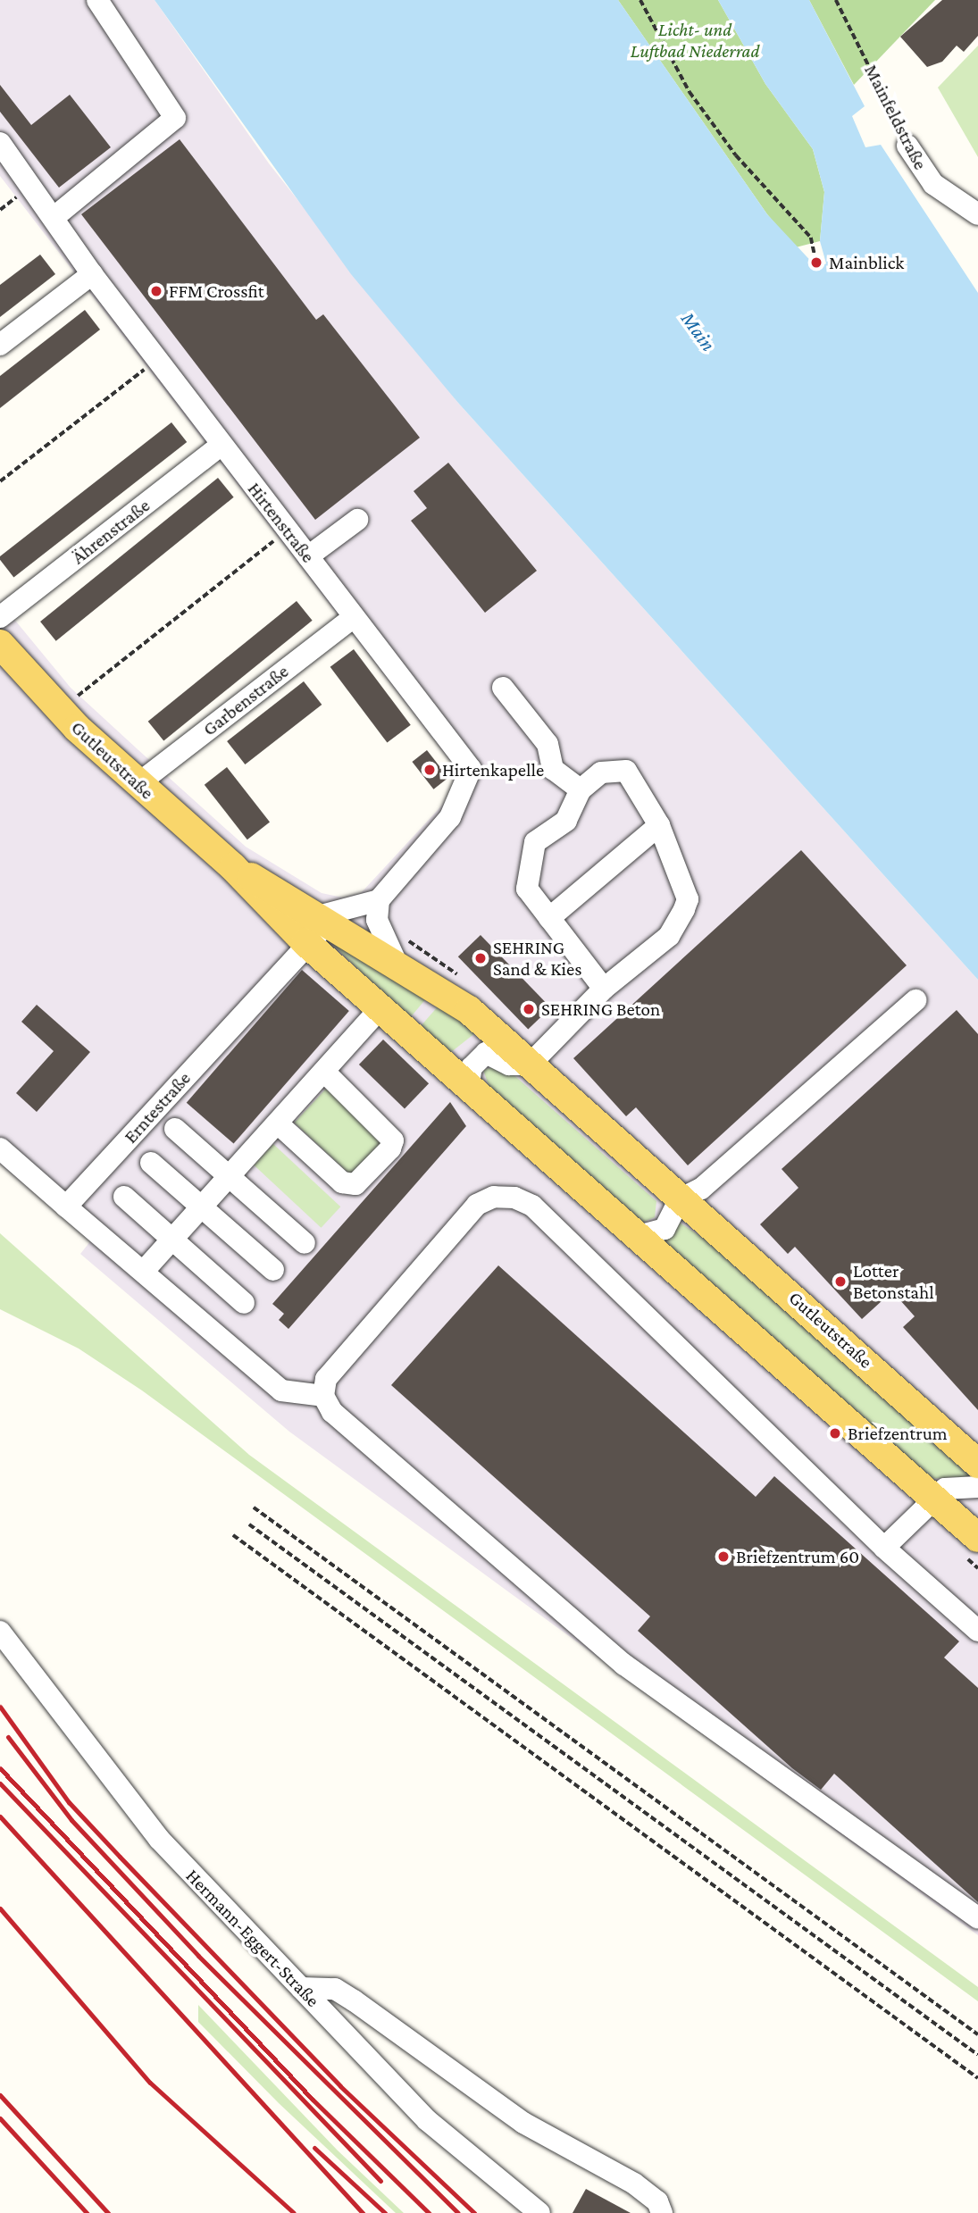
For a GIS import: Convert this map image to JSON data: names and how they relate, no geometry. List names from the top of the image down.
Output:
{
  "streets": {
    "main road": ["Gutleutstraße"],
    "street": [
      "Mainfeldstraße",
      "Hirtenstraße",
      "Ährenstraße",
      "Garbenstraße",
      "Erntestraße",
      "Hermann-Eggert-Straße"
    ]
  },
  "crossings": [
    ["Hirtenstraße", "Ährenstraße"],
    ["Hirtenstraße", "Garbenstraße"],
    ["Garbenstraße", "Gutleutstraße"],
    ["Gutleutstraße", "Erntestraße"]
  ],
  "water": ["Main"],
  "parks": ["Licht- und Luftbad Niederrad"],
  "places": [
    "Mainblick",
    "FFM Crossfit",
    "Hirtenkapelle",
    "SEHRING Sand & Kies",
    "SEHRING Beton",
    "Lotter Betonstahl",
    "Briefzentrum",
    "Briefzentrum 60"
  ]
}
